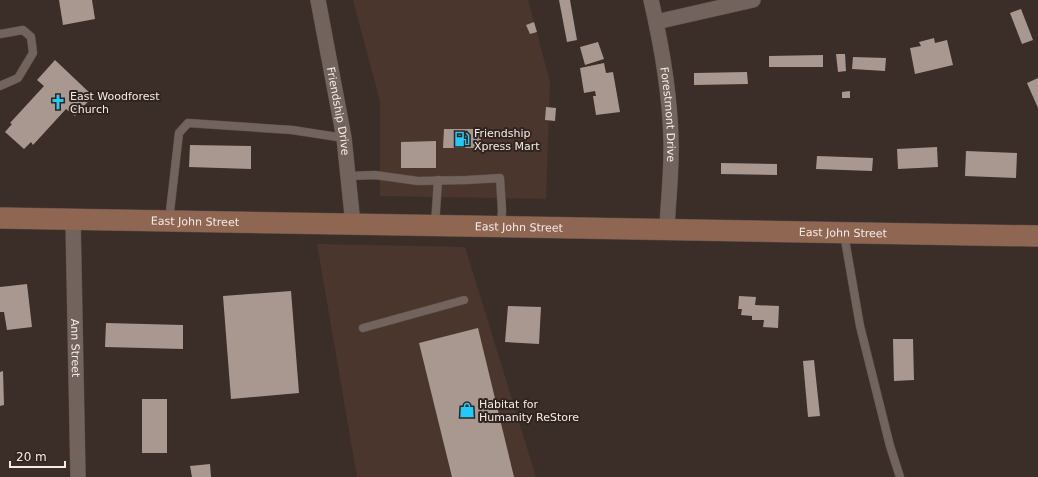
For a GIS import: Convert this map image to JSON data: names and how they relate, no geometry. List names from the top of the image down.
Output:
{
  "streets": {
    "main road": ["East John Street"],
    "street": ["Friendship Drive", "Forestmont Drive", "Ann Street"]
  },
  "crossings": [
    ["Friendship Drive", "East John Street"],
    ["Forestmont Drive", "East John Street"],
    ["East John Street", "Ann Street"]
  ],
  "places": {
    "church": ["East Woodforest Church"],
    "fuel station": ["Friendship Xpress Mart"],
    "shop": ["Habitat for Humanity ReStore"]
  },
  "scale_bar": "20 m"
}
